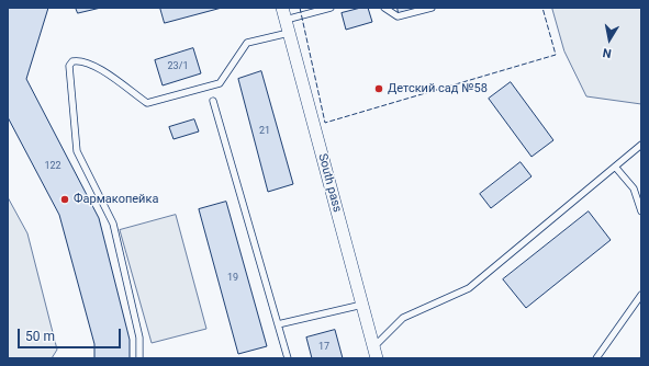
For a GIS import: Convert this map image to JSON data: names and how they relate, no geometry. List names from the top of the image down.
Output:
{
  "streets": {
    "street": ["South pass"]
  },
  "places": ["Детский сад №58", "Фармакопейка"],
  "house_numbers": [
    "23/1",
    "21",
    "122",
    "19",
    "17"
  ],
  "scale_bar": "50 m",
  "north": "bottom"
}
